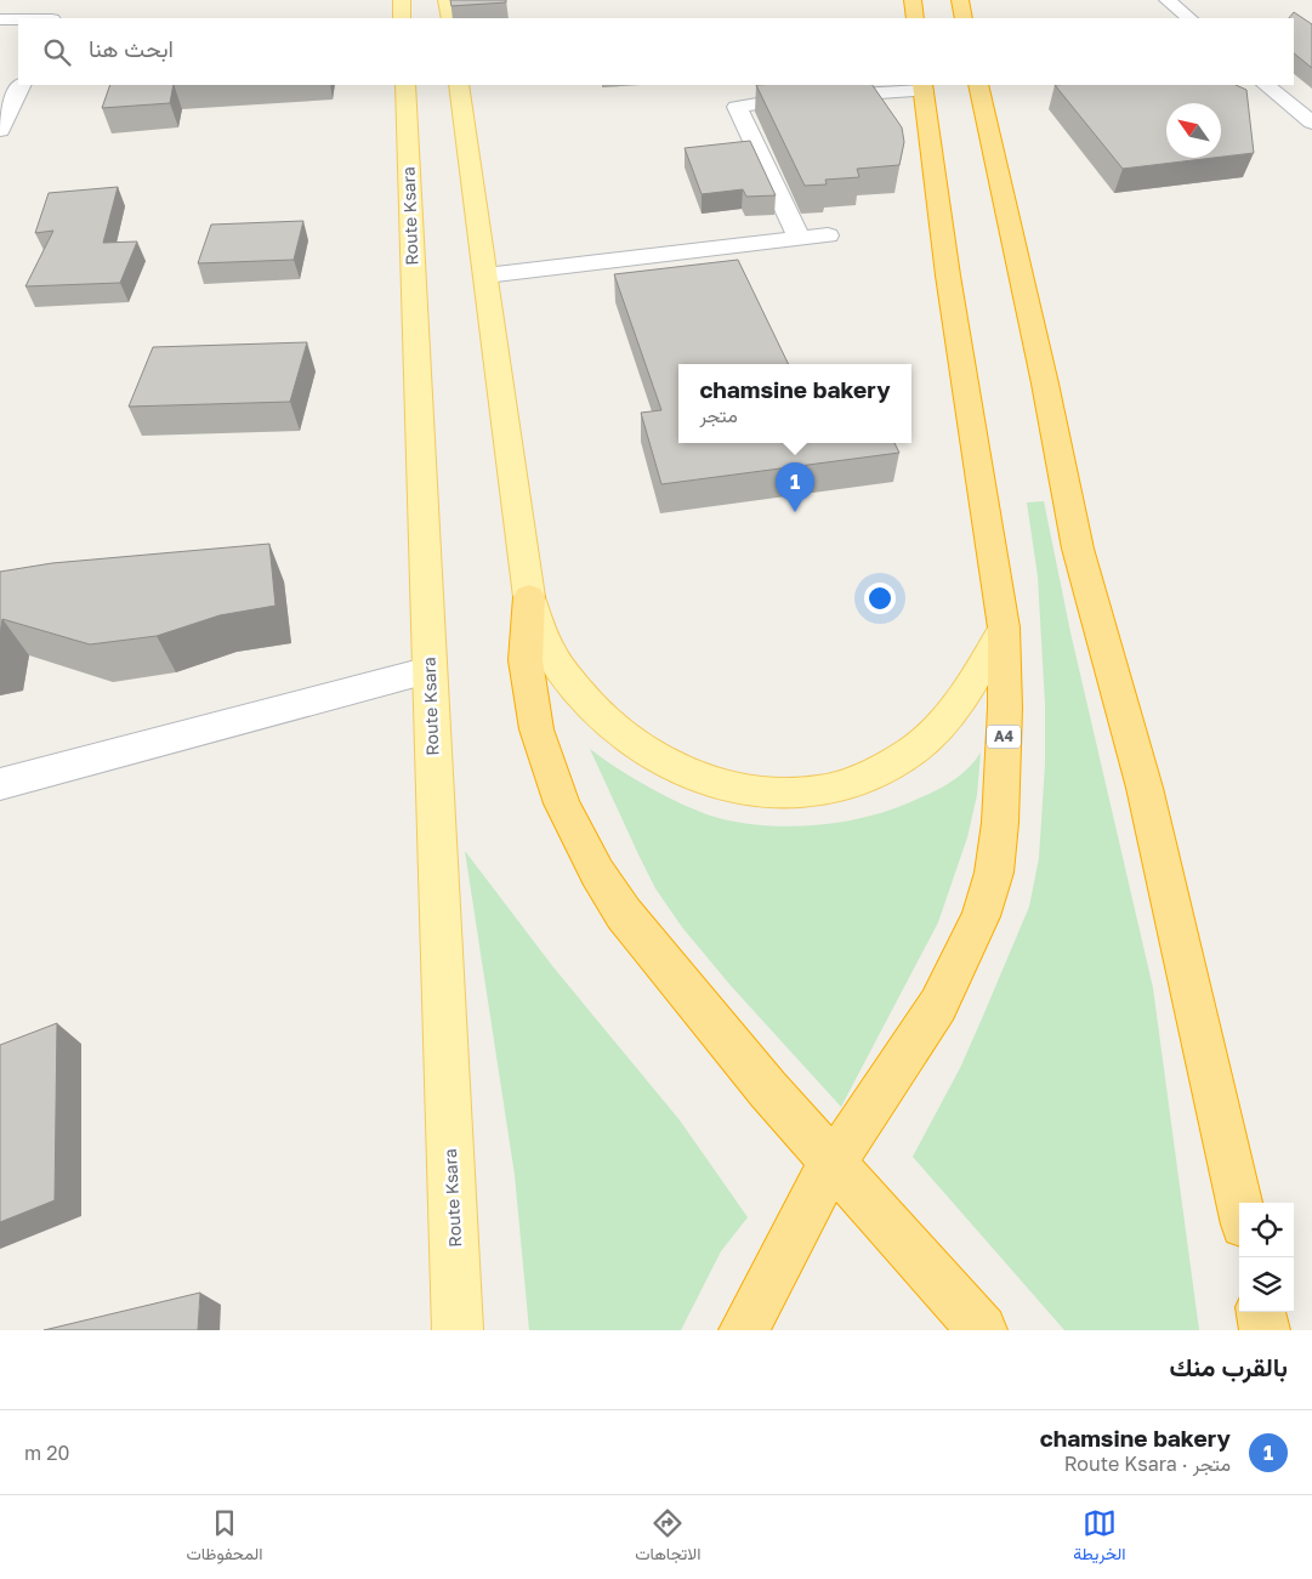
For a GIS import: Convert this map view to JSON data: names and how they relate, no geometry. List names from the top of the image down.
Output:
{
  "streets": {
    "highway": ["A4"],
    "main road": ["Route Ksara"]
  },
  "north": "top left",
  "page": {
    "search": "ابحث هنا",
    "popup": ["chamsine bakery", "متجر"],
    "pins": "1",
    "heading": "بالقرب منك",
    "list": [
      {
        "mark": "1",
        "name": "chamsine bakery",
        "note": "متجر · Route Ksara",
        "value": "20 m"
      }
    ],
    "nav": ["الخريطة", "الاتجاهات", "المحفوظات"]
  }
}
